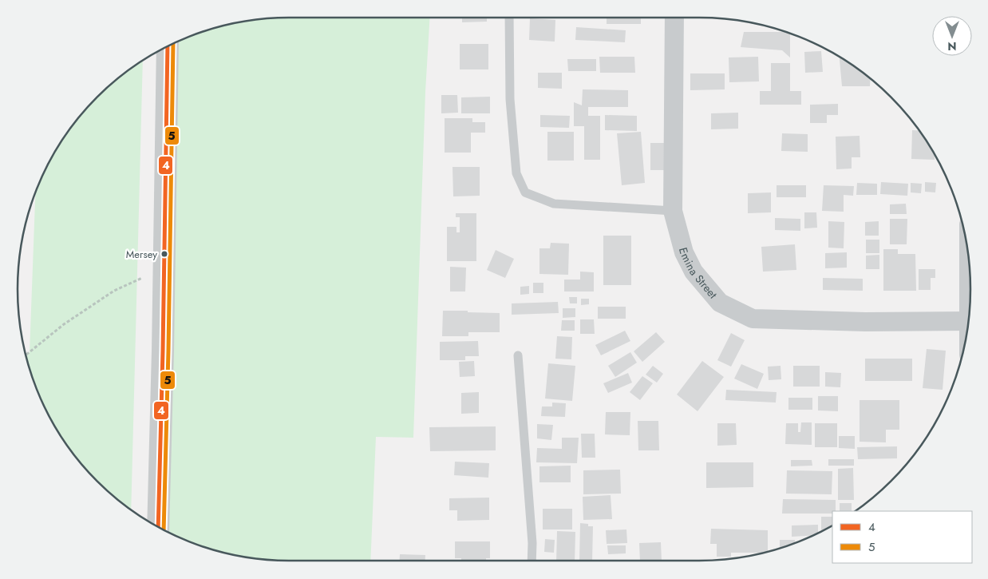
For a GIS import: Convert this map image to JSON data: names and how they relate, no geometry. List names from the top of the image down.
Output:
{
  "streets": {
    "street": ["Emina Street"]
  },
  "places": ["Mersey"],
  "lines": ["transit line 5", "transit line 4"],
  "legend": ["4", "5"],
  "north": "bottom"
}
